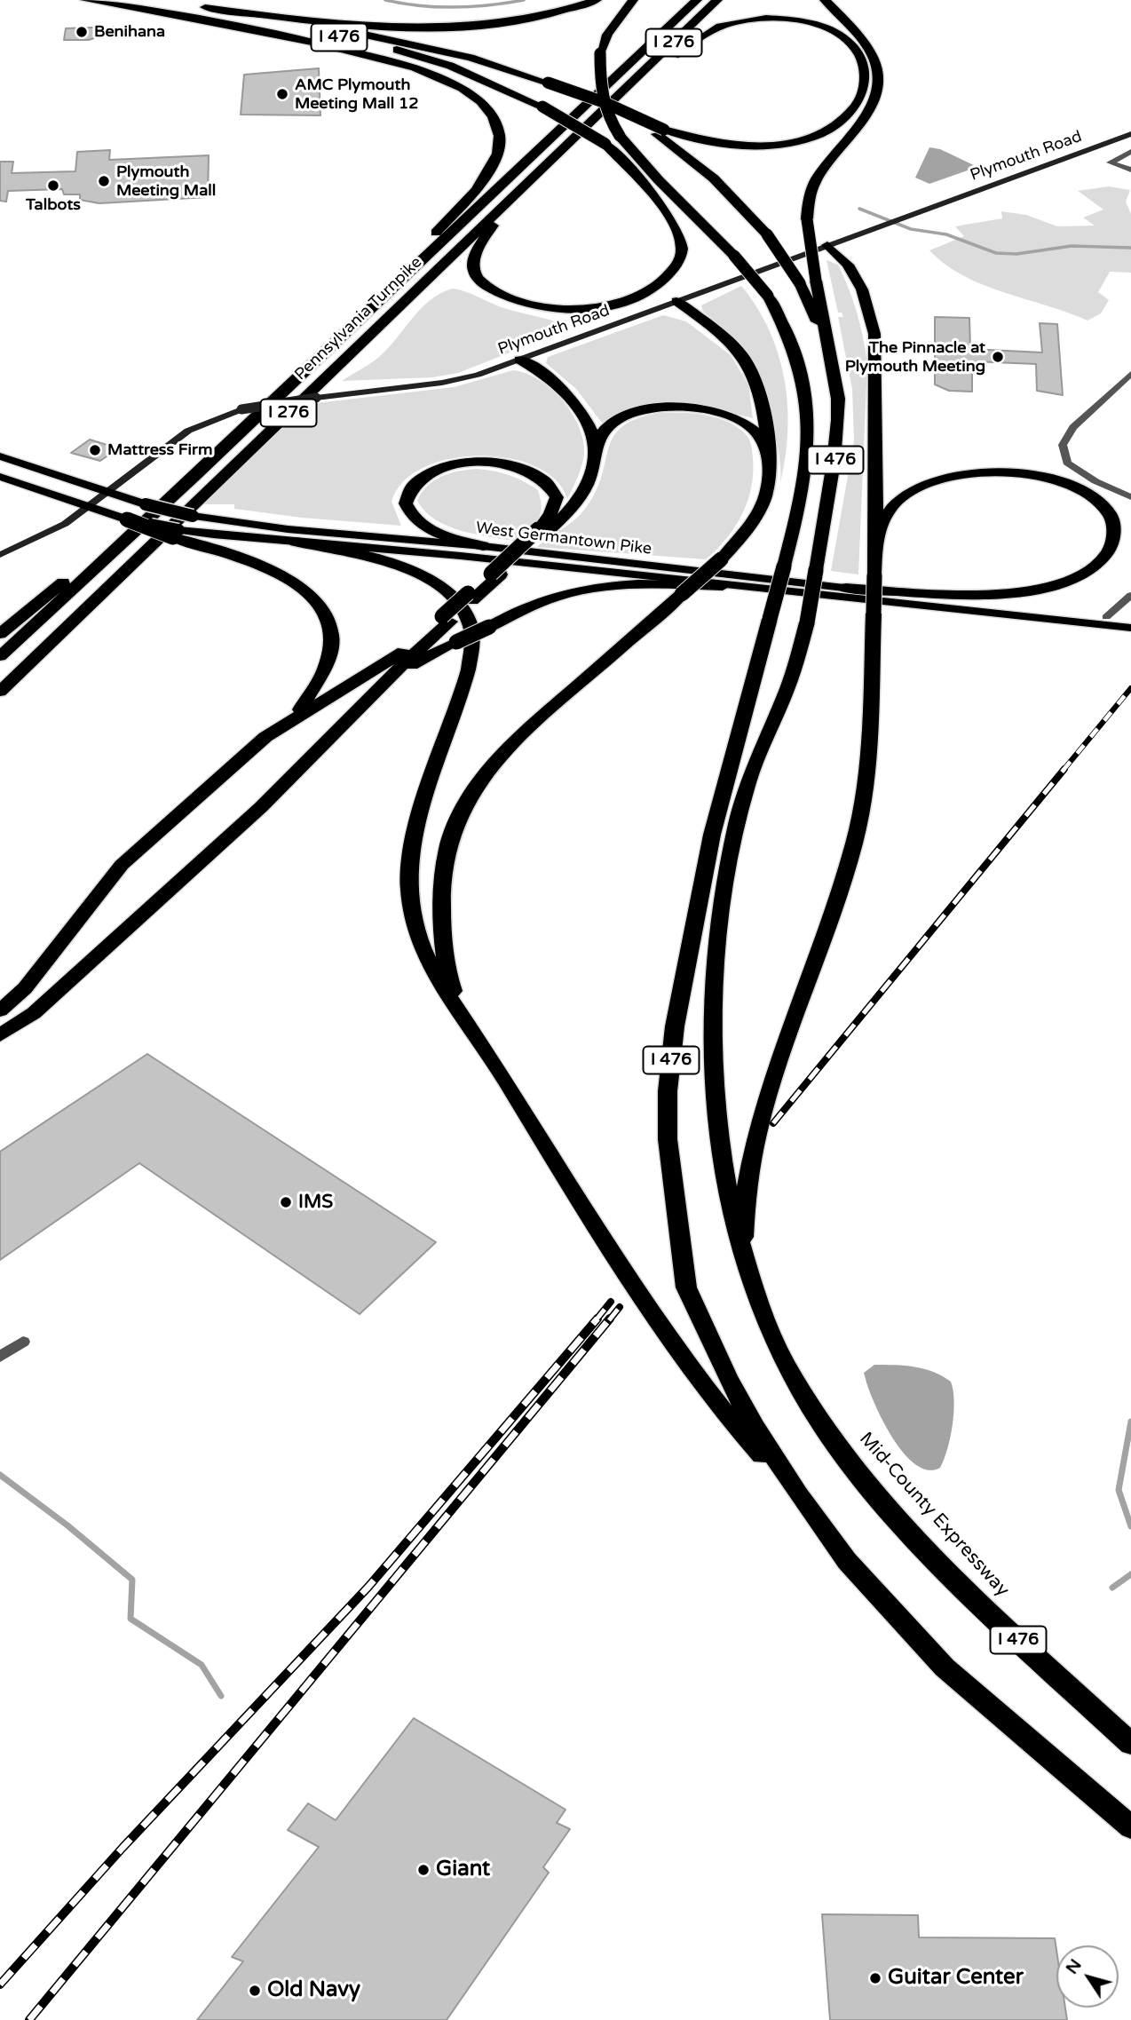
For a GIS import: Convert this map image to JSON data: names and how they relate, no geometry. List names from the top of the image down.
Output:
{
  "streets": {
    "highway": [
      "I 476",
      "I 276",
      "Pennsylvania Turnpike",
      "Mid-County Expressway"
    ],
    "main road": ["Plymouth Road", "West Germantown Pike"]
  },
  "crossings": [
    ["I 476", "Mid-County Expressway"],
    ["Plymouth Road", "West Germantown Pike"]
  ],
  "places": [
    "Benihana",
    "AMC Plymouth Meeting Mall 12",
    "Plymouth Meeting Mall",
    "Talbots",
    "The Pinnacle at Plymouth Meeting",
    "Mattress Firm",
    "IMS",
    "Giant",
    "Guitar Center",
    "Old Navy"
  ],
  "north": "top left"
}
